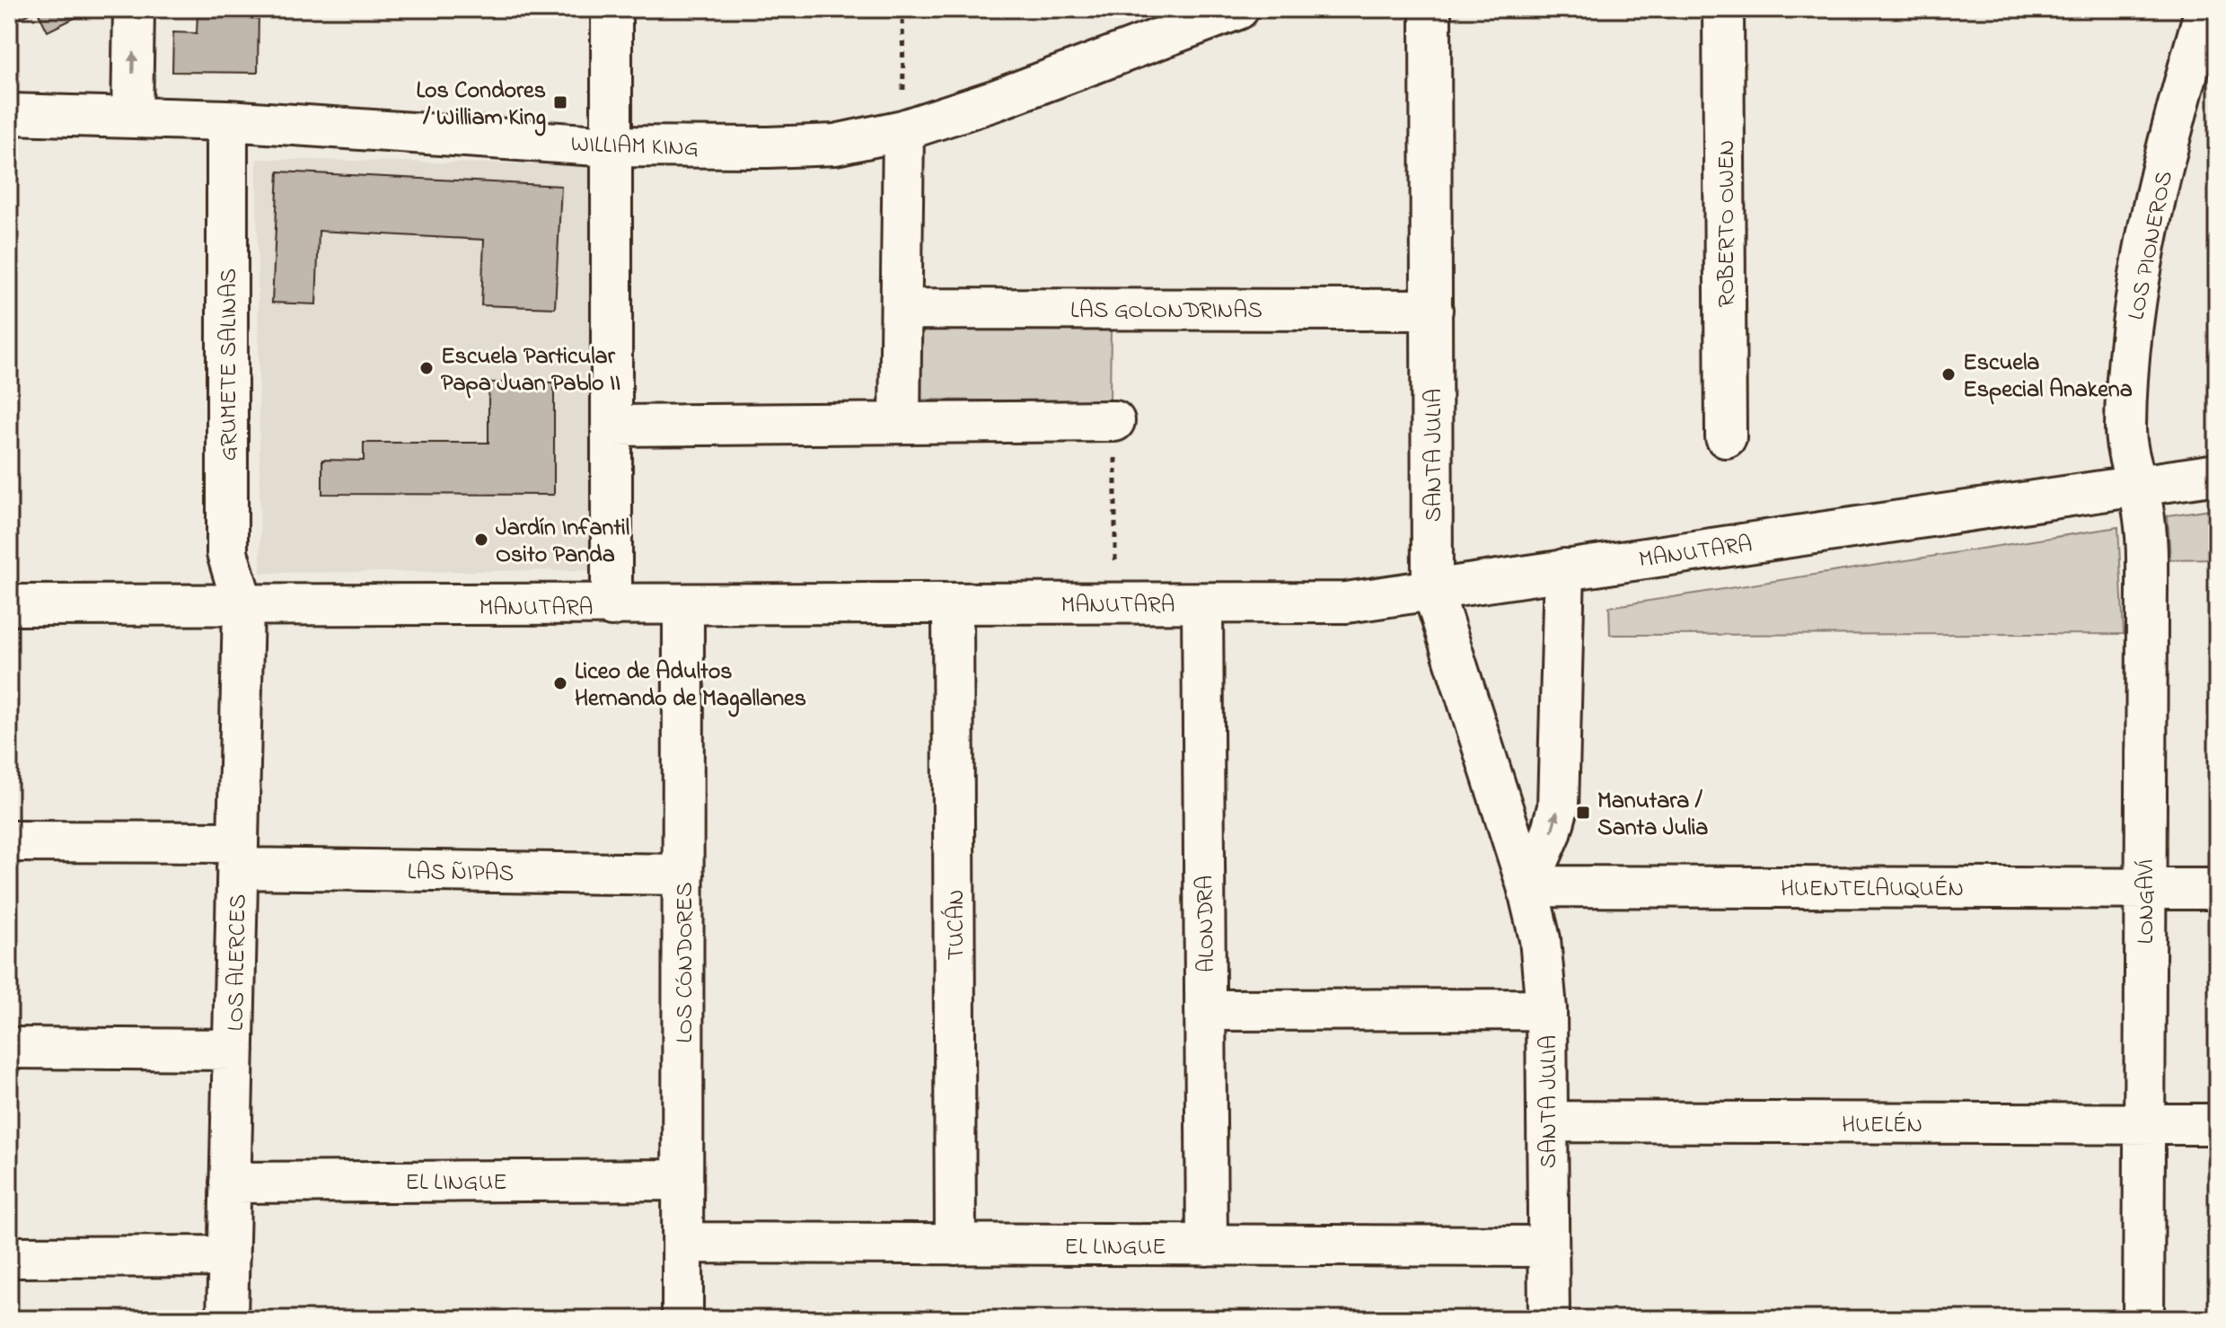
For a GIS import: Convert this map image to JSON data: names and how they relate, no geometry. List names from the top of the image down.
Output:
{
  "streets": {
    "street": [
      "WILLIAM KING",
      "ROBERTO OWEN",
      "LOS PIONEROS",
      "LAS GOLONDRINAS",
      "GRUMETE SALINAS",
      "SANTA JULIA",
      "MANUTARA",
      "LAS ÑIPAS",
      "HUENTELAUQUÉN",
      "LONGAVÍ",
      "ALONDRA",
      "TUCÁN",
      "LOS ALERCES",
      "LOS CÓNDORES",
      "HUELÉN",
      "EL LINGUE"
    ]
  },
  "crossings": [
    ["WILLIAM KING", "GRUMETE SALINAS"],
    ["LOS PIONEROS", "MANUTARA"],
    ["LOS PIONEROS", "LONGAVÍ"],
    ["LAS GOLONDRINAS", "SANTA JULIA"],
    ["GRUMETE SALINAS", "MANUTARA"],
    ["GRUMETE SALINAS", "LOS ALERCES"],
    ["SANTA JULIA", "MANUTARA"],
    ["SANTA JULIA", "HUENTELAUQUÉN"],
    ["SANTA JULIA", "HUELÉN"],
    ["SANTA JULIA", "EL LINGUE"],
    ["MANUTARA", "LONGAVÍ"],
    ["MANUTARA", "ALONDRA"],
    ["MANUTARA", "TUCÁN"],
    ["MANUTARA", "LOS ALERCES"],
    ["MANUTARA", "LOS CÓNDORES"],
    ["LAS ÑIPAS", "LOS ALERCES"],
    ["LAS ÑIPAS", "LOS CÓNDORES"],
    ["HUENTELAUQUÉN", "LONGAVÍ"],
    ["LONGAVÍ", "HUELÉN"],
    ["ALONDRA", "EL LINGUE"],
    ["TUCÁN", "EL LINGUE"],
    ["LOS ALERCES", "EL LINGUE"],
    ["LOS CÓNDORES", "EL LINGUE"]
  ],
  "places": {
    "transit": ["Los Condores / William King", "Manutara / Santa Julia"],
    "other": [
      "Escuela Particular Papa Juan Pablo II",
      "Escuela Especial Anakena",
      "Jardín Infantil Osito Panda",
      "Liceo de Adultos Hernando de Magallanes"
    ]
  }
}
